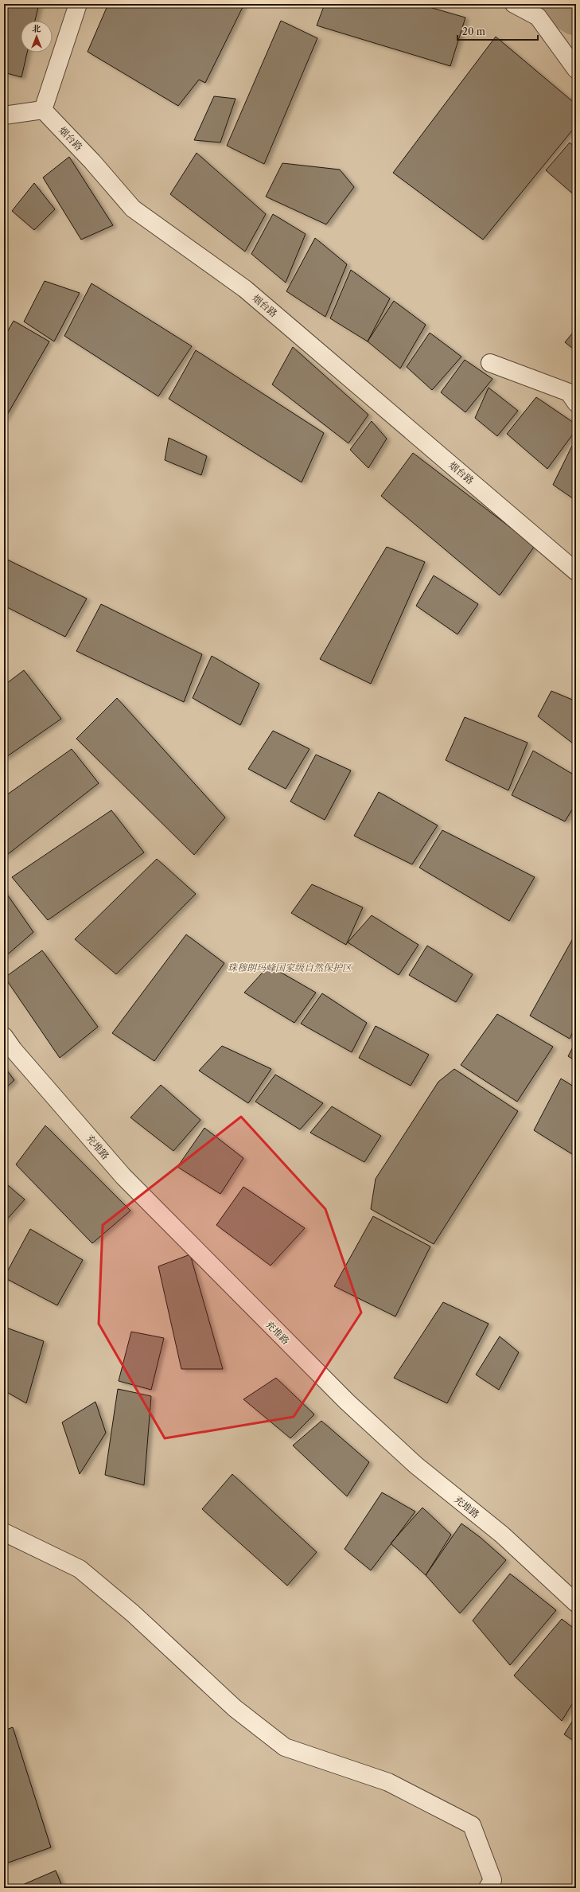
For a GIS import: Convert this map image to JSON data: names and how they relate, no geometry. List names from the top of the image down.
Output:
{
  "streets": {
    "street": ["烟台路", "充堆路"]
  },
  "parks": ["珠穆朗玛峰国家级自然保护区"],
  "scale_bar": "20 m",
  "north": "top"
}
